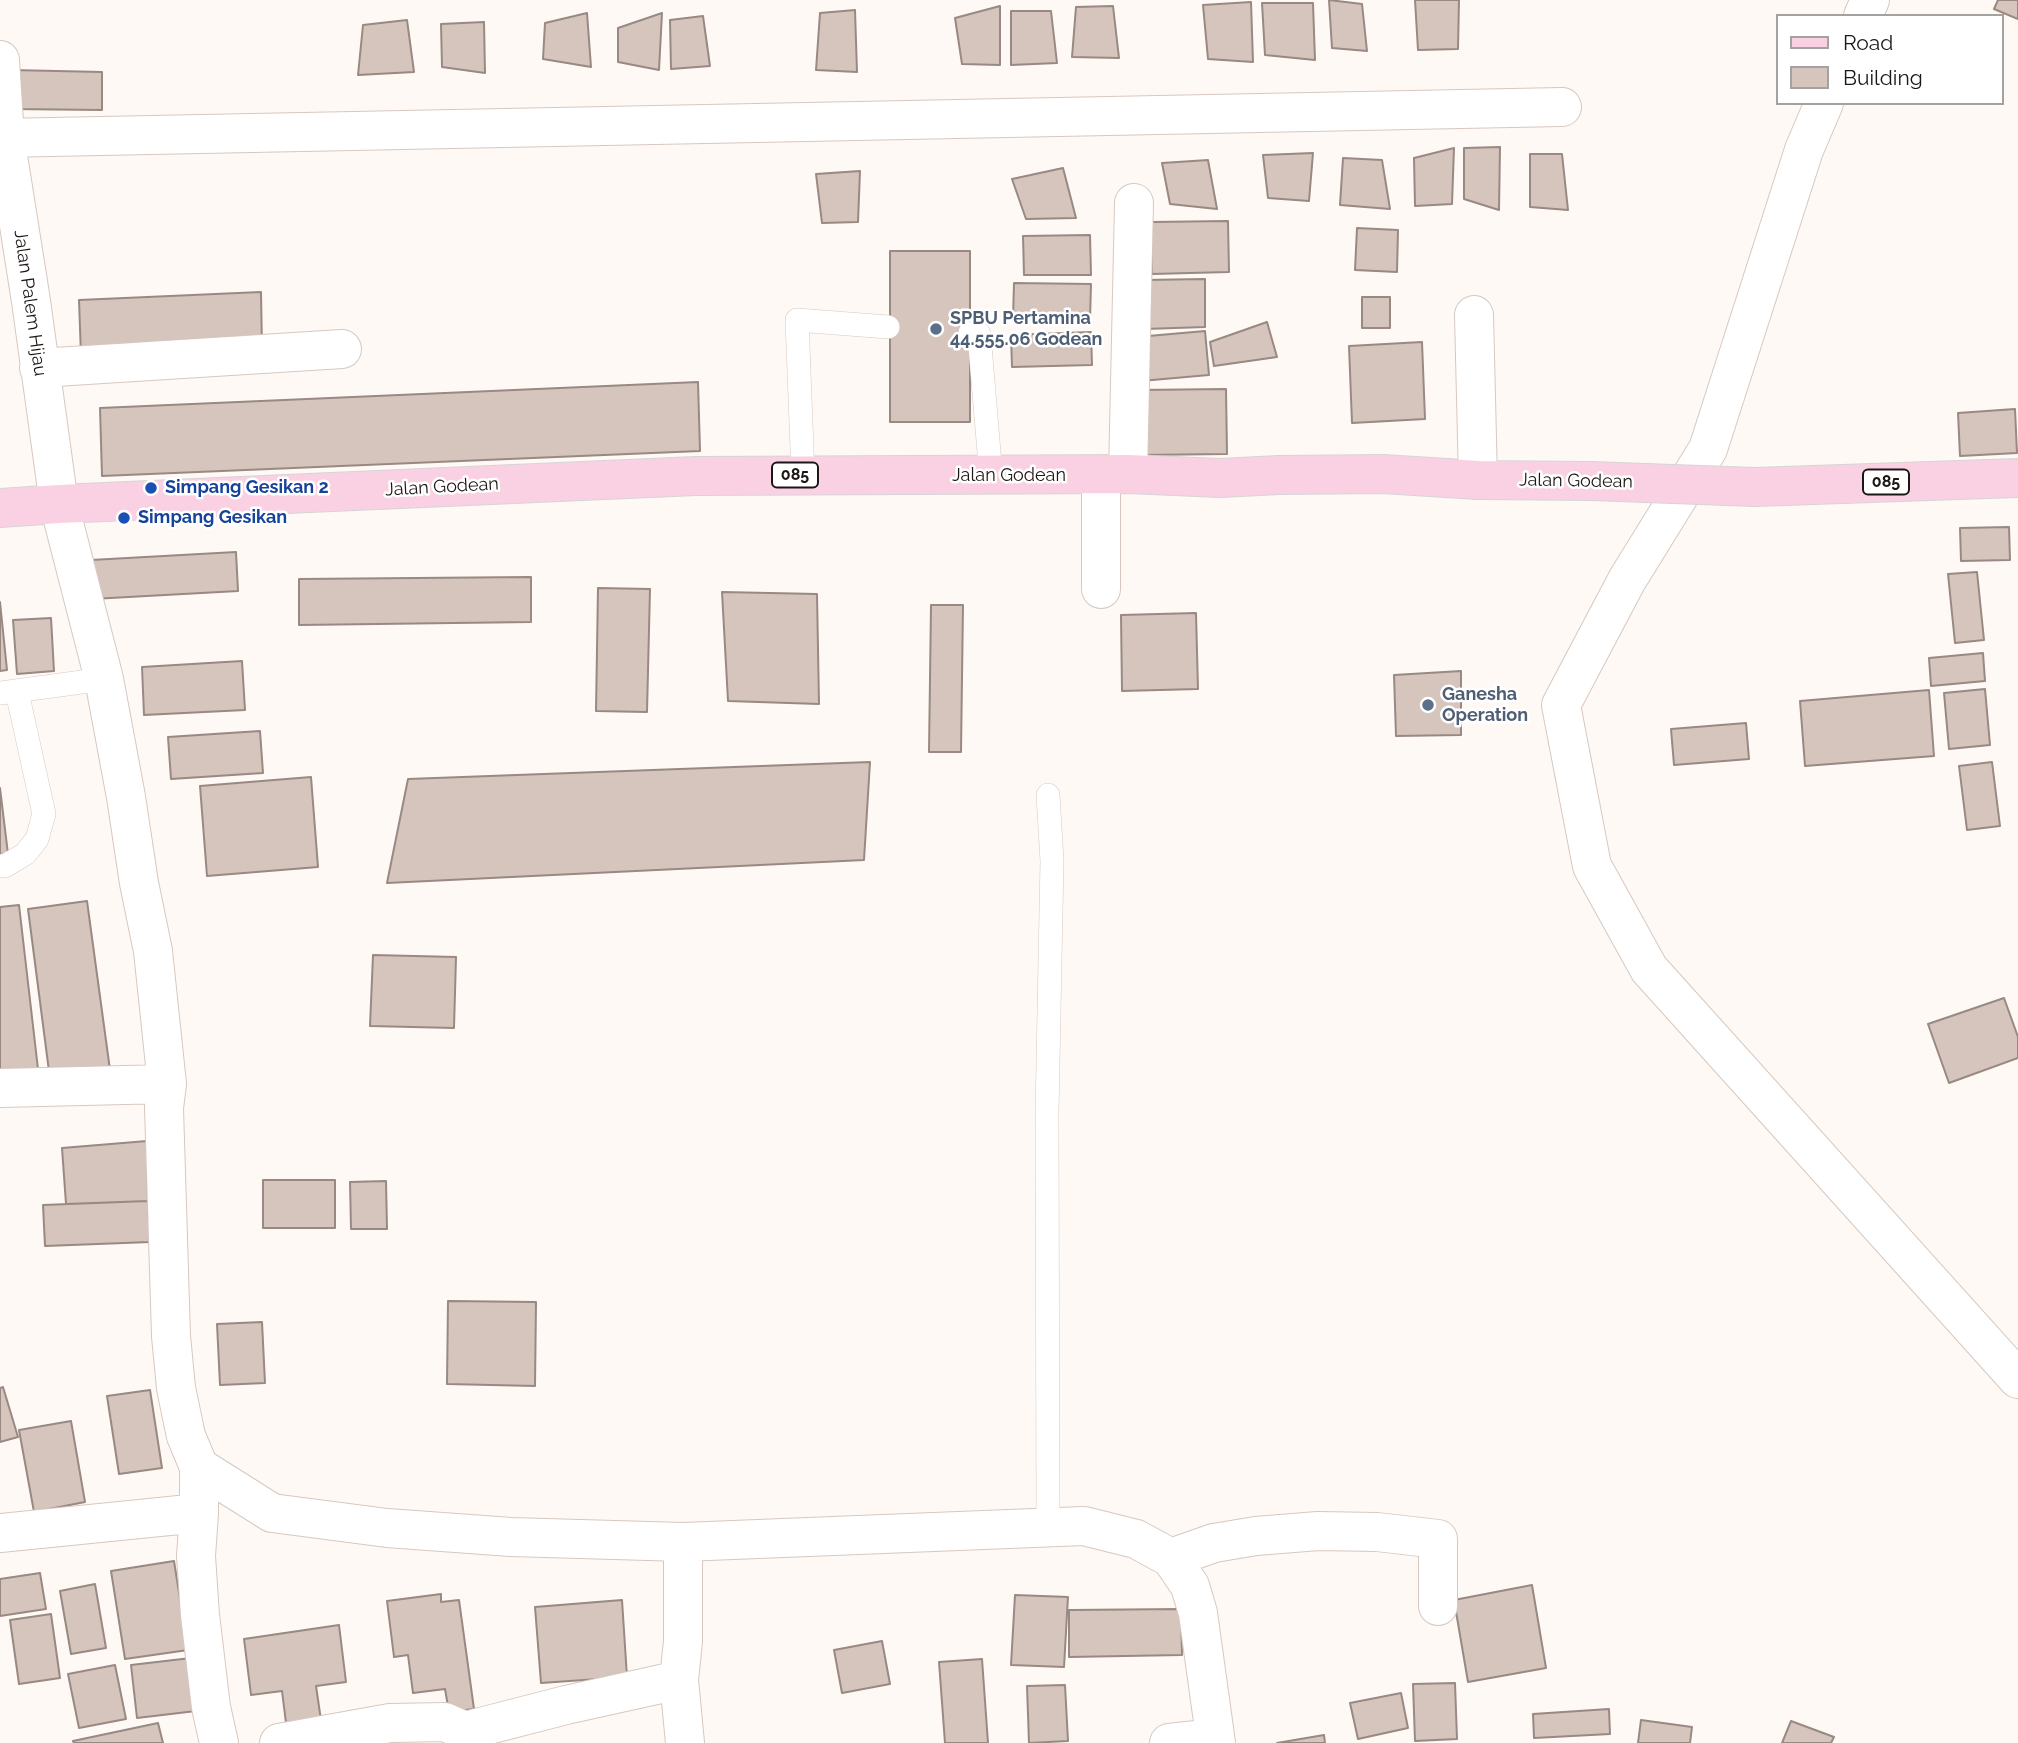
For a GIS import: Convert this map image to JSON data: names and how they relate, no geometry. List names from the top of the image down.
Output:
{
  "streets": {
    "main road": ["085", "Jalan Godean"],
    "street": ["Jalan Palem Hijau"]
  },
  "crossings": [
    ["Jalan Palem Hijau", "Jalan Godean"]
  ],
  "places": [
    "SPBU Pertamina 44.555.06 Godean",
    "Simpang Gesikan 2",
    "Simpang Gesikan",
    "Ganesha Operation"
  ],
  "legend": ["Road", "Building"]
}
